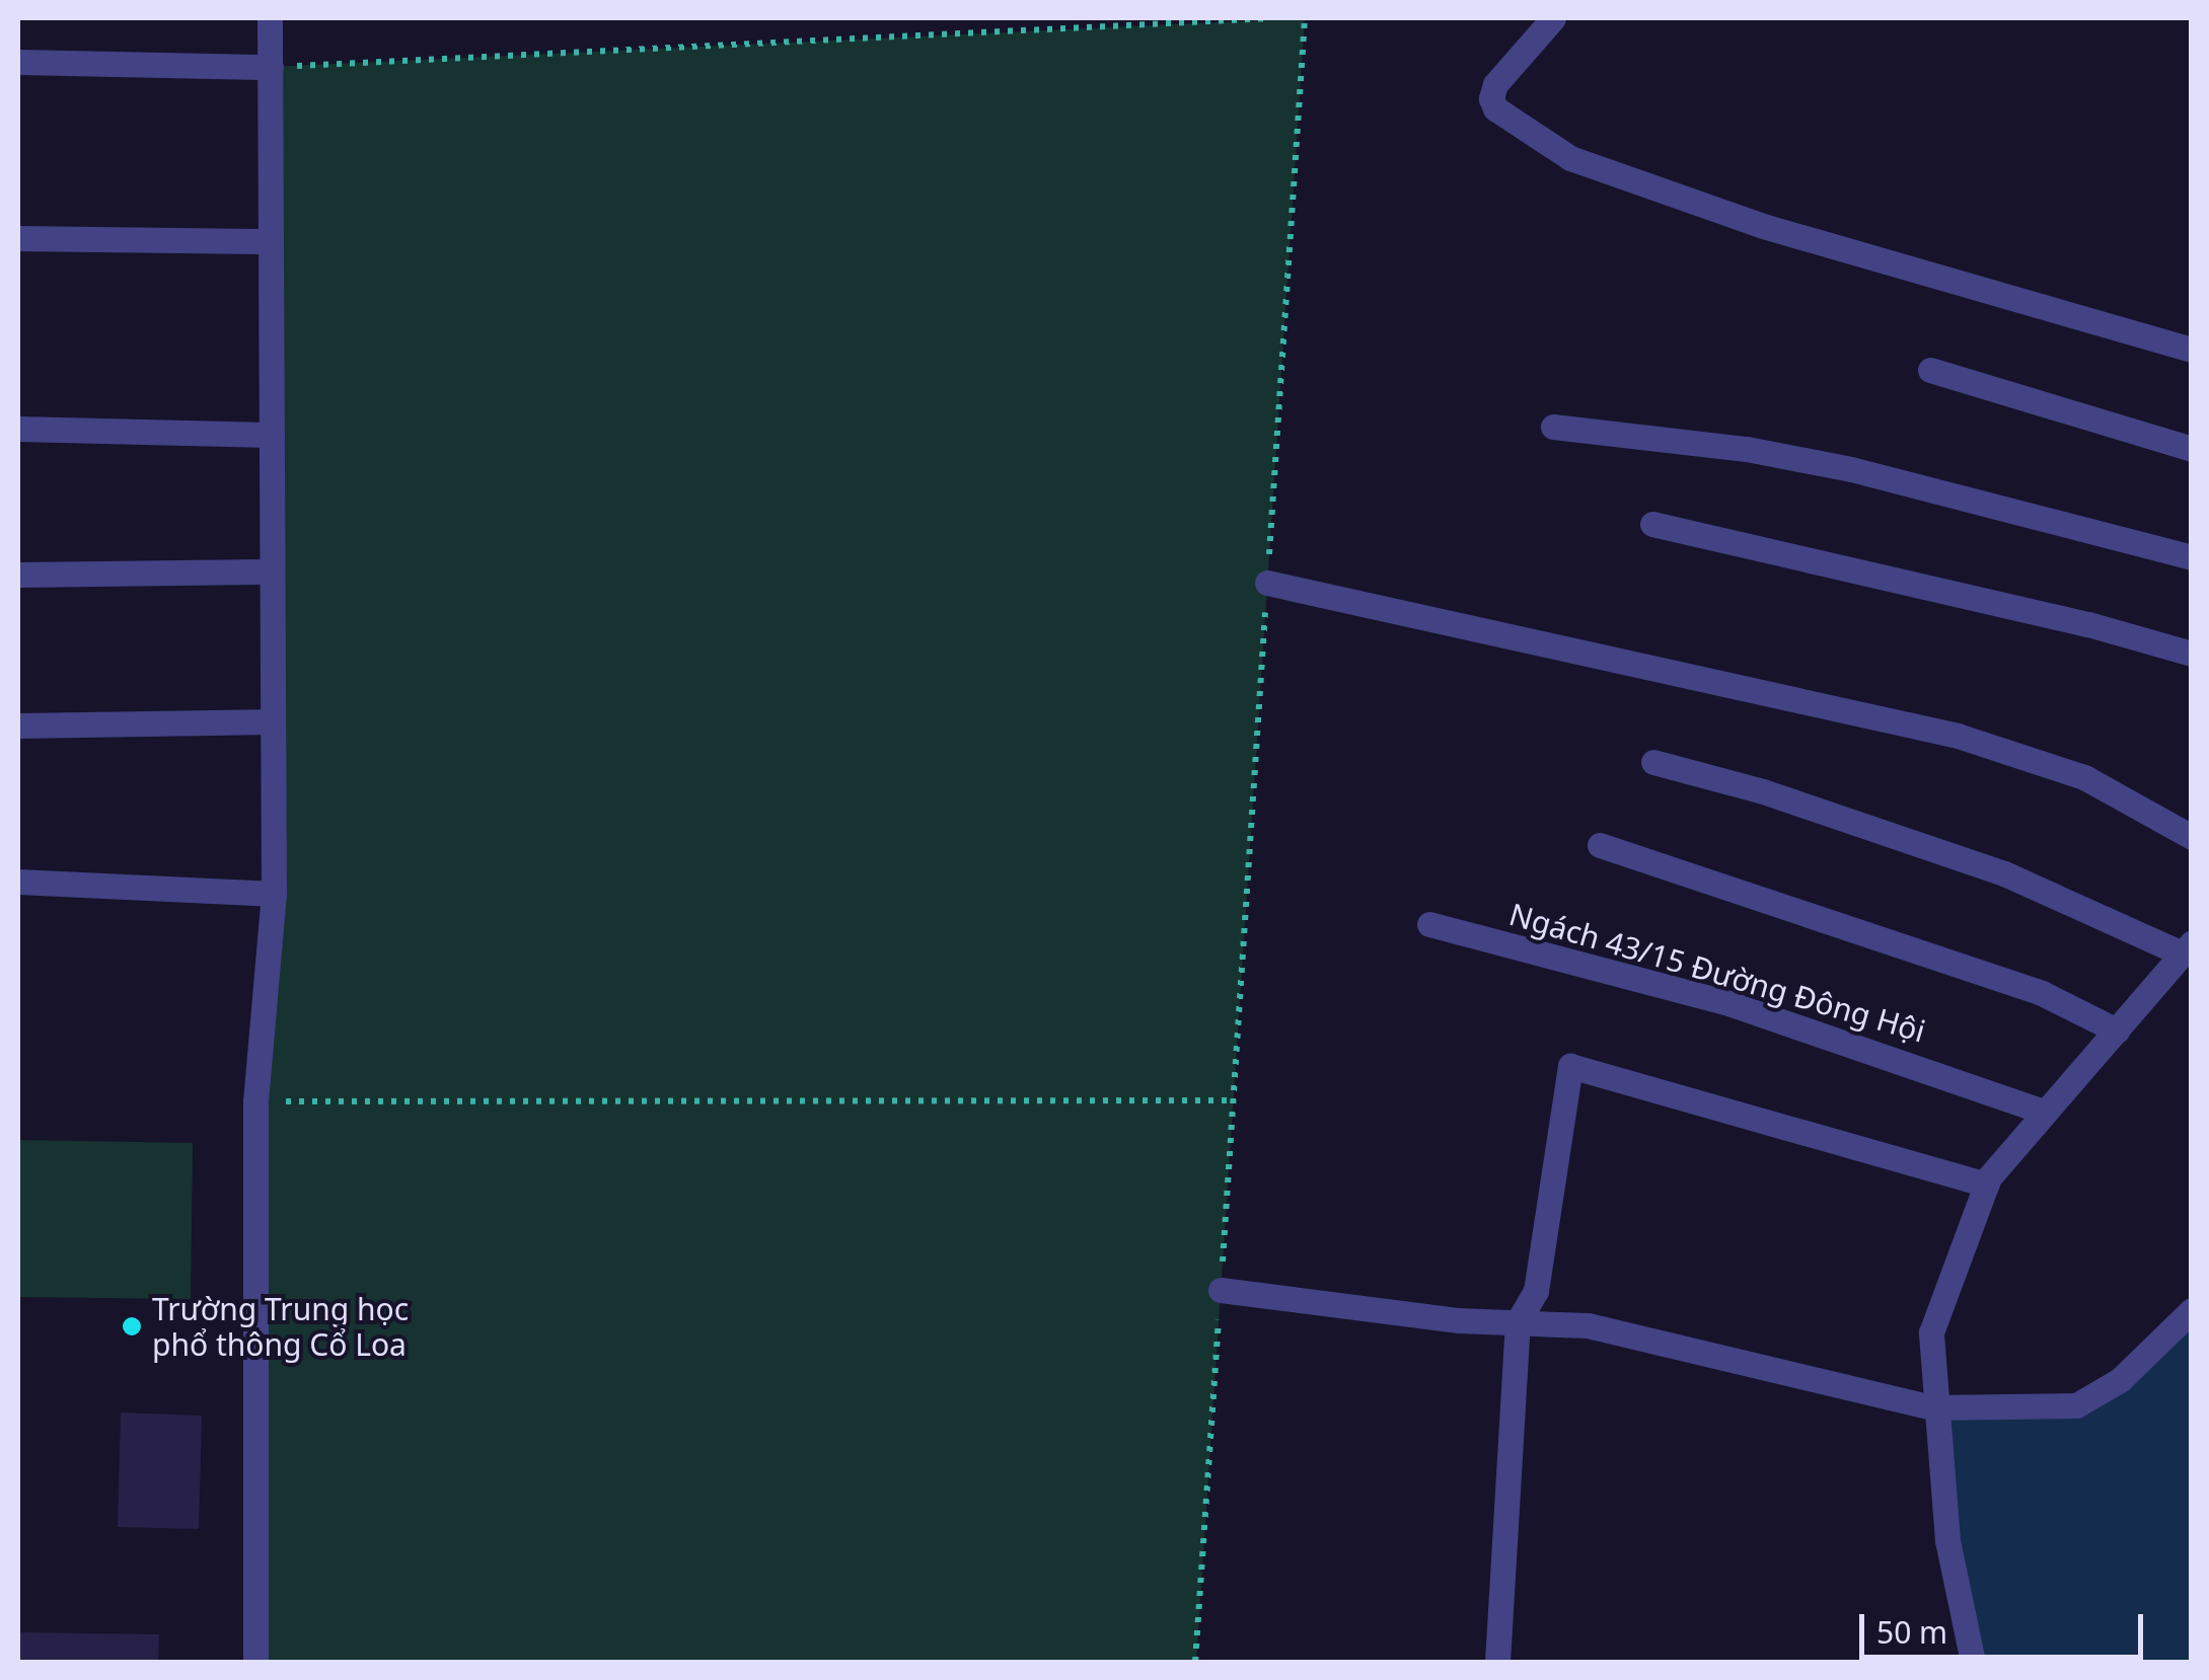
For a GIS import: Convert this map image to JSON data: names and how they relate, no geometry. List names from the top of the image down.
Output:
{
  "streets": {
    "street": ["Ngách 43/15 Đường Đông Hội"]
  },
  "places": ["Trường Trung học phổ thông Cổ Loa"],
  "scale_bar": "50 m"
}
